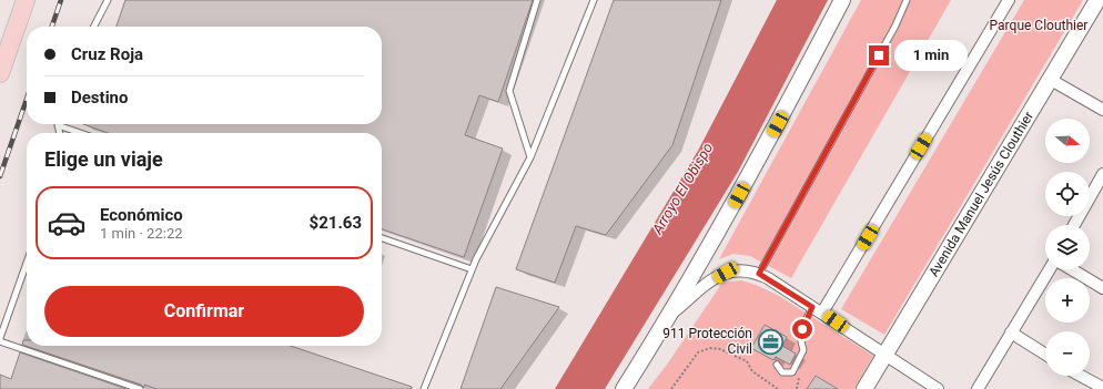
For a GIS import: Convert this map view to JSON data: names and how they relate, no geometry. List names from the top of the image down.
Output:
{
  "streets": {
    "street": ["Avenida Manuel Jesús Clouthier"]
  },
  "water": ["Arroyo El Obispo"],
  "parks": ["Parque Clouthier"],
  "places": {
    "office": ["911 Protección Civil"]
  },
  "north": "right",
  "page": {
    "banner": ["Cruz Roja", "Destino"],
    "bubble": "1 min",
    "map_buttons": ["+", "−"],
    "heading": "Elige un viaje",
    "list": [
      {
        "name": "Económico",
        "note": "1 min · 22:22",
        "value": "$21.63"
      }
    ],
    "buttons": "Confirmar"
  }
}
